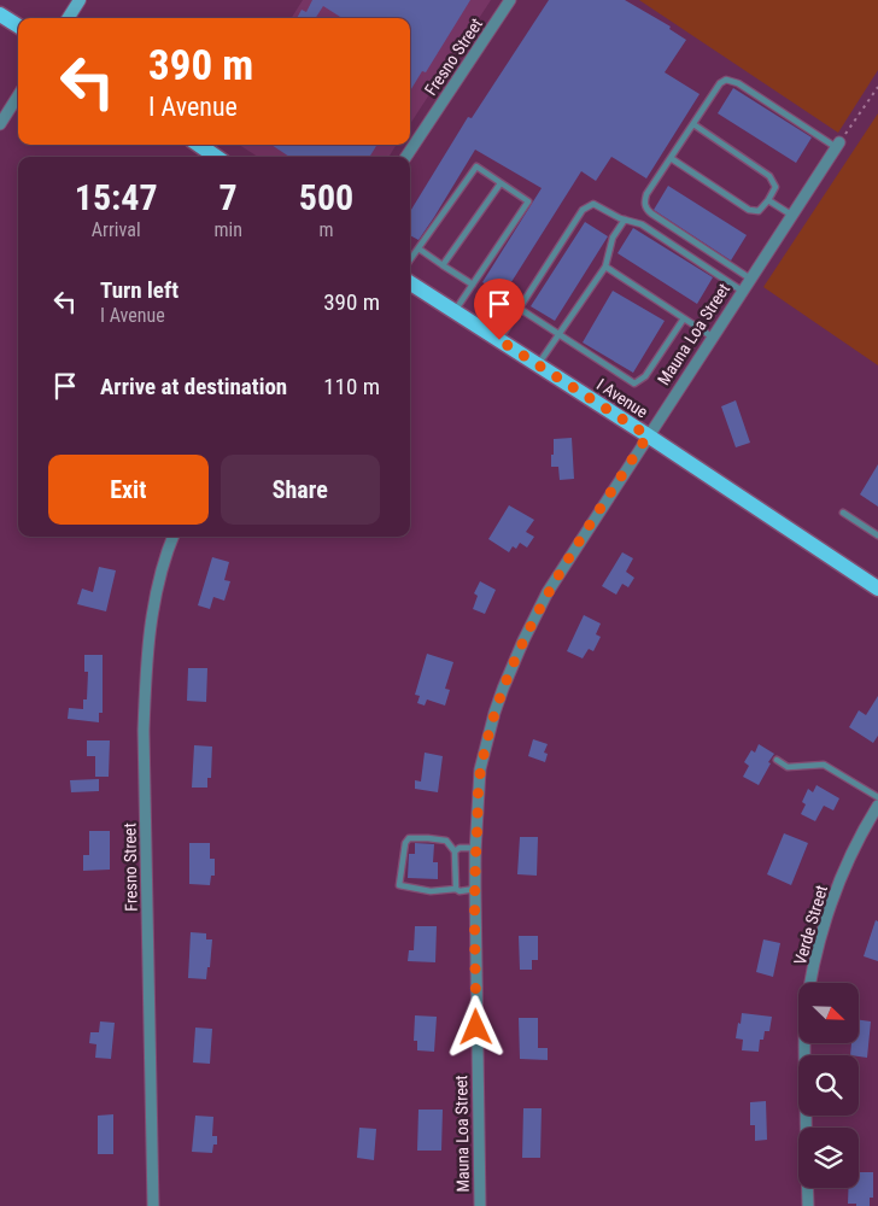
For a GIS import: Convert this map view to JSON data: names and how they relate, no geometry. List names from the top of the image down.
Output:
{
  "streets": {
    "main road": ["I Avenue"],
    "street": ["Fresno Street", "Mauna Loa Street", "Verde Street"]
  },
  "crossings": [
    ["Mauna Loa Street", "I Avenue"]
  ],
  "north": "bottom right",
  "page": {
    "turn": ["390 m", "I Avenue"],
    "eta": [
      "15:47",
      "Arrival",
      "7",
      "min",
      "500",
      "m"
    ],
    "list": [
      {
        "name": "Turn left",
        "note": "I Avenue",
        "value": "390 m"
      },
      {
        "name": "Arrive at destination",
        "value": "110 m"
      }
    ],
    "buttons": ["Exit", "Share"]
  }
}
